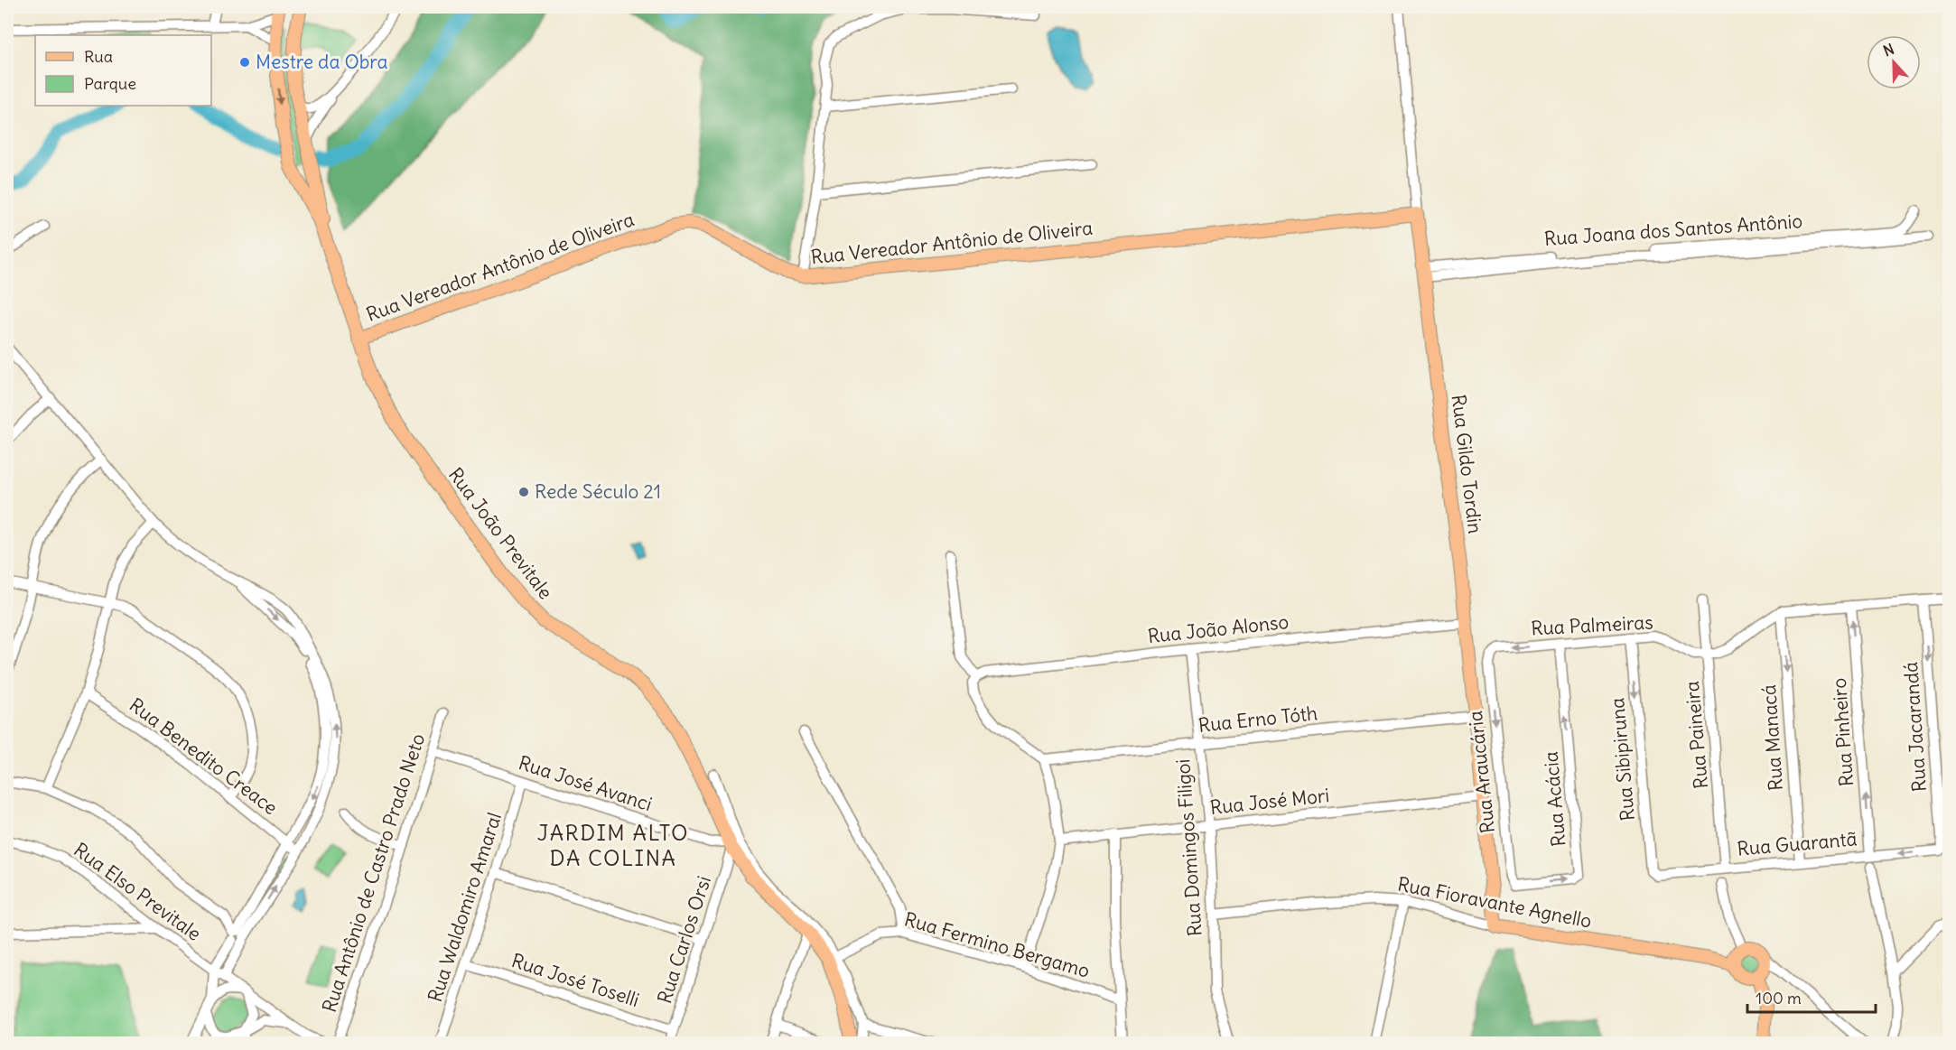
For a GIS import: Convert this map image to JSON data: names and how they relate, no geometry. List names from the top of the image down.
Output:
{
  "streets": {
    "main road": [
      "Rua Vereador Antônio de Oliveira",
      "Rua Gildo Tordin",
      "Rua João Previtale",
      "Rua Fioravante Agnello"
    ],
    "street": [
      "Rua Joana dos Santos Antônio",
      "Rua Palmeiras",
      "Rua João Alonso",
      "Rua Erno Tóth",
      "Rua Jacarandá",
      "Rua Pinheiro",
      "Rua Paineira",
      "Rua Manacá",
      "Rua Benedito Creace",
      "Rua Sibipiruna",
      "Rua Araucária",
      "Rua José Avanci",
      "Rua Acácia",
      "Rua José Mori",
      "Rua Guarantã",
      "Rua Domingos Filigoi",
      "Rua Antônio de Castro Prado Neto",
      "Rua Elso Previtale",
      "Rua Waldomiro Amaral",
      "Rua Carlos Orsi",
      "Rua Fermino Bergamo",
      "Rua José Toselli"
    ]
  },
  "crossings": [
    ["Rua Joana dos Santos Antônio", "Rua Gildo Tordin"],
    ["Rua Vereador Antônio de Oliveira", "Rua Gildo Tordin"],
    ["Rua Vereador Antônio de Oliveira", "Rua João Previtale"],
    ["Rua Gildo Tordin", "Rua João Alonso"],
    ["Rua Gildo Tordin", "Rua Erno Tóth"],
    ["Rua Gildo Tordin", "Rua José Mori"],
    ["Rua Gildo Tordin", "Rua Fioravante Agnello"],
    ["Rua João Previtale", "Rua José Avanci"],
    ["Rua João Previtale", "Rua Carlos Orsi"],
    ["Rua Palmeiras", "Rua Paineira"],
    ["Rua Palmeiras", "Rua Sibipiruna"],
    ["Rua Palmeiras", "Rua Araucária"],
    ["Rua Palmeiras", "Rua Acácia"],
    ["Rua João Alonso", "Rua Domingos Filigoi"],
    ["Rua Erno Tóth", "Rua Domingos Filigoi"],
    ["Rua Jacarandá", "Rua Guarantã"],
    ["Rua Pinheiro", "Rua Guarantã"],
    ["Rua Paineira", "Rua Guarantã"],
    ["Rua Manacá", "Rua Guarantã"],
    ["Rua Sibipiruna", "Rua Guarantã"],
    ["Rua Araucária", "Rua Acácia"],
    ["Rua José Avanci", "Rua Antônio de Castro Prado Neto"],
    ["Rua José Avanci", "Rua Waldomiro Amaral"],
    ["Rua José Avanci", "Rua Carlos Orsi"],
    ["Rua José Mori", "Rua Domingos Filigoi"],
    ["Rua Domingos Filigoi", "Rua Fioravante Agnello"],
    ["Rua Waldomiro Amaral", "Rua José Toselli"],
    ["Rua Carlos Orsi", "Rua José Toselli"]
  ],
  "one_way": [
    "Rua Jacarandá",
    "Rua Pinheiro",
    "Rua Manacá",
    "Rua Sibipiruna",
    "Rua Araucária"
  ],
  "districts": ["JARDIM ALTO DA COLINA"],
  "places": ["Mestre da Obra", "Rede Século 21"],
  "legend": ["Rua", "Parque"],
  "scale_bar": "100 m",
  "north": "top"
}
